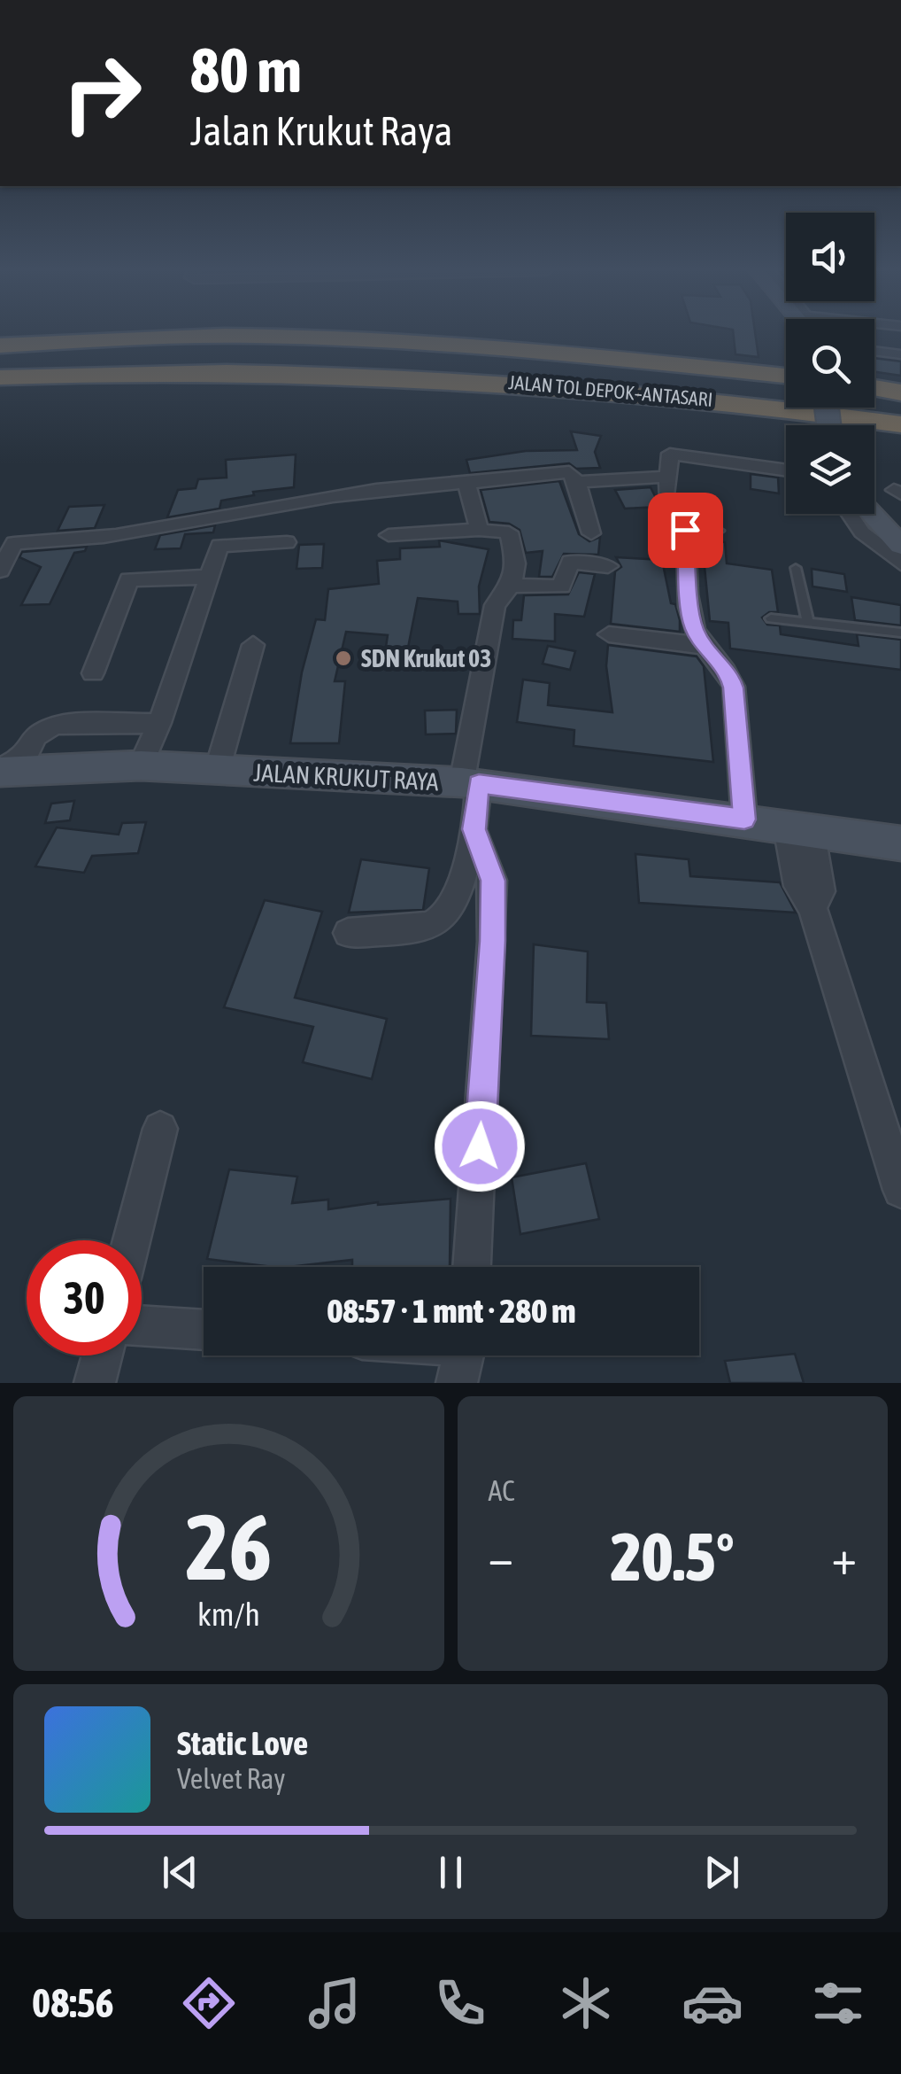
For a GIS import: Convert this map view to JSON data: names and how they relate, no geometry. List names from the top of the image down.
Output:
{
  "streets": {
    "highway": ["JALAN TOL DEPOK–ANTASARI"],
    "street": ["JALAN KRUKUT RAYA"]
  },
  "places": ["SDN Krukut 03"],
  "page": {
    "turn": ["80 m", "Jalan Krukut Raya"],
    "limit": "30",
    "trip": "08:57 · 1 mnt · 280 m",
    "tile": "AC",
    "heat": ["−", "20.5°", "+"],
    "song": ["Static Love", "Velvet Ray"],
    "tabs": "08:56",
    "gauge": ["26", "km/h"]
  }
}
